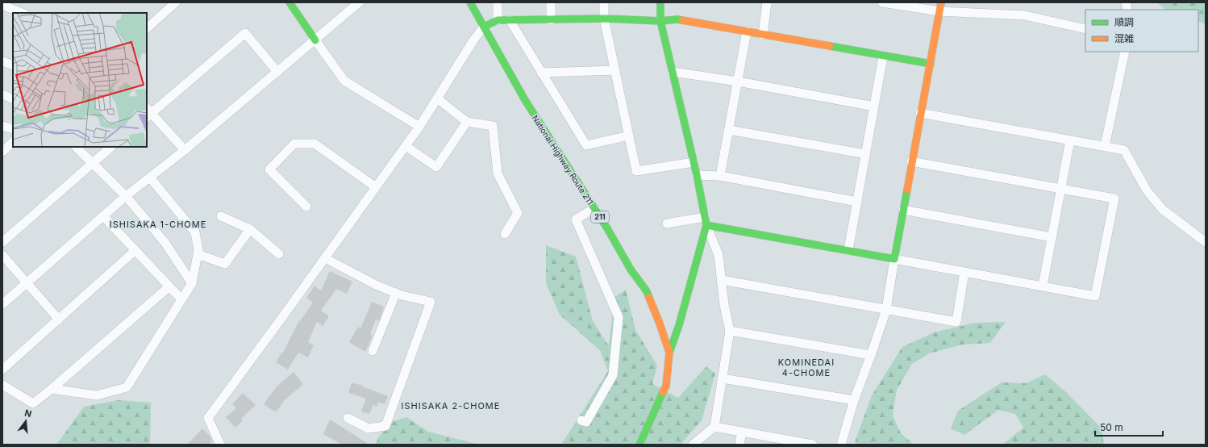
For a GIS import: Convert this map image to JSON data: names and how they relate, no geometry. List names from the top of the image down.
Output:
{
  "streets": {
    "main road": ["National Highway Route 211", "211"]
  },
  "districts": ["ISHISAKA 1-CHOME", "KOMINEDAI 4-CHOME", "ISHISAKA 2-CHOME"],
  "legend": ["順調", "混雑"],
  "scale_bar": "50 m",
  "north": "top"
}
